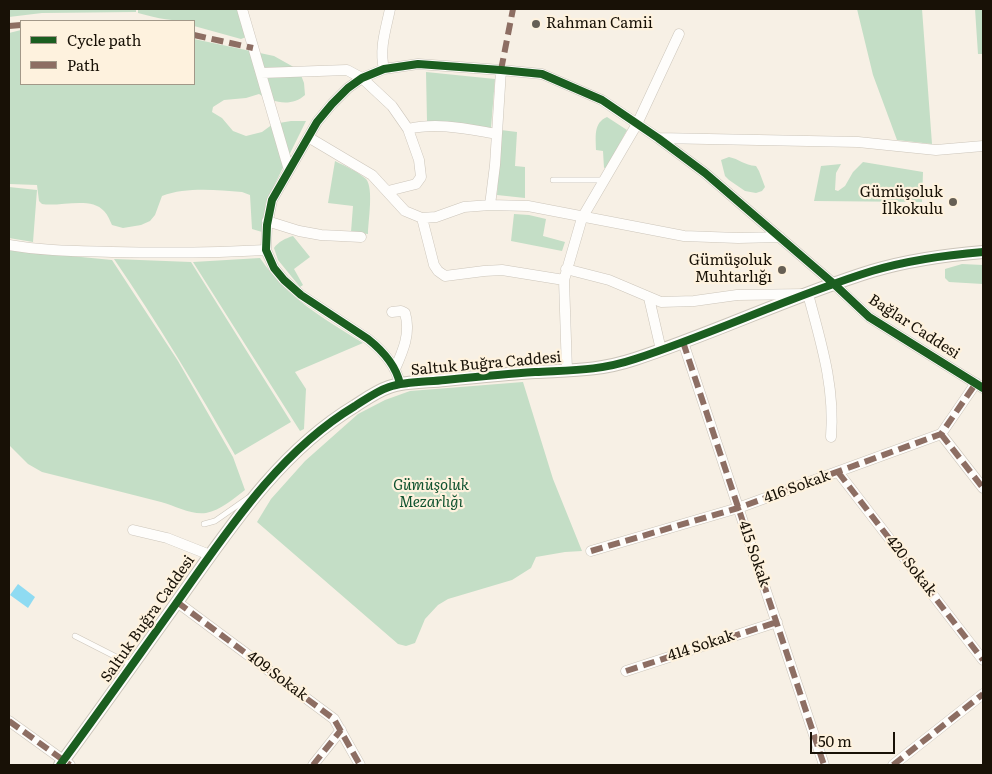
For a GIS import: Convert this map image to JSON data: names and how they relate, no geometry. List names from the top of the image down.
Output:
{
  "streets": {
    "street": [
      "Bağlar Caddesi",
      "Saltuk Buğra Caddesi",
      "416 Sokak",
      "415 Sokak",
      "420 Sokak",
      "414 Sokak",
      "409 Sokak"
    ]
  },
  "crossings": [
    ["Bağlar Caddesi", "Saltuk Buğra Caddesi"],
    ["Saltuk Buğra Caddesi", "415 Sokak"],
    ["Saltuk Buğra Caddesi", "409 Sokak"],
    ["416 Sokak", "415 Sokak"],
    ["416 Sokak", "420 Sokak"],
    ["415 Sokak", "414 Sokak"]
  ],
  "parks": ["Gümüşoluk Mezarlığı"],
  "places": ["Rahman Camii", "Gümüşoluk İlkokulu", "Gümüşoluk Muhtarlığı"],
  "legend": ["Cycle path", "Path"],
  "scale_bar": "50 m"
}
